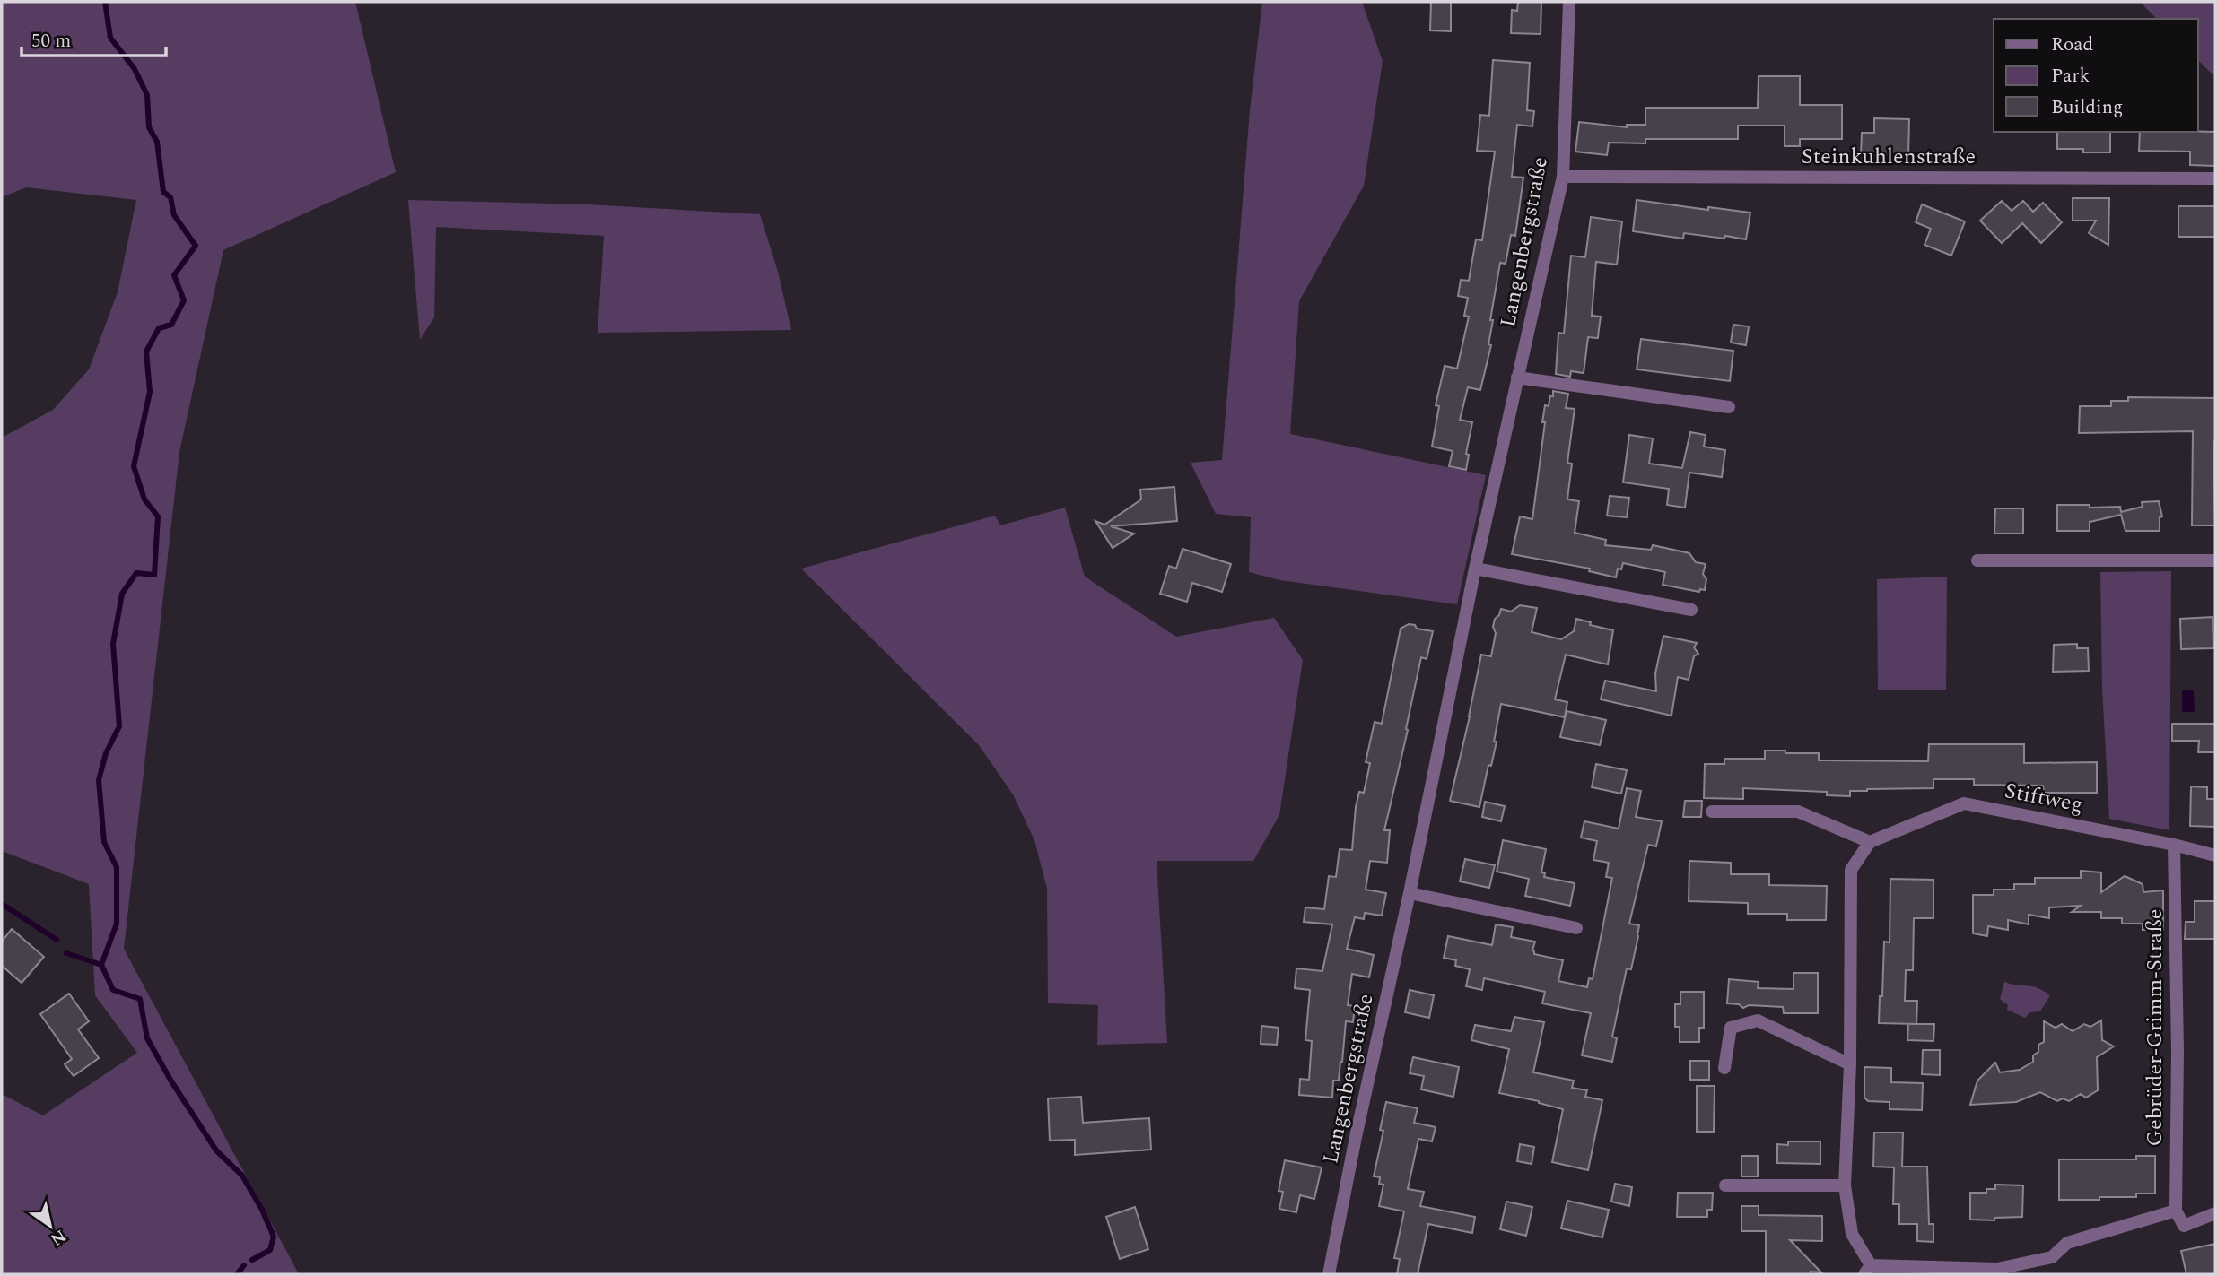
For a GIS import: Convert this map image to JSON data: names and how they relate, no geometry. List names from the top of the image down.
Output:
{
  "streets": {
    "street": [
      "Steinkuhlenstraße",
      "Langenbergstraße",
      "Stiftweg",
      "Gebrüder-Grimm-Straße"
    ]
  },
  "crossings": [
    ["Steinkuhlenstraße", "Langenbergstraße"],
    ["Stiftweg", "Gebrüder-Grimm-Straße"]
  ],
  "legend": ["Road", "Park", "Building"],
  "scale_bar": "50 m",
  "north": "bottom right"
}
